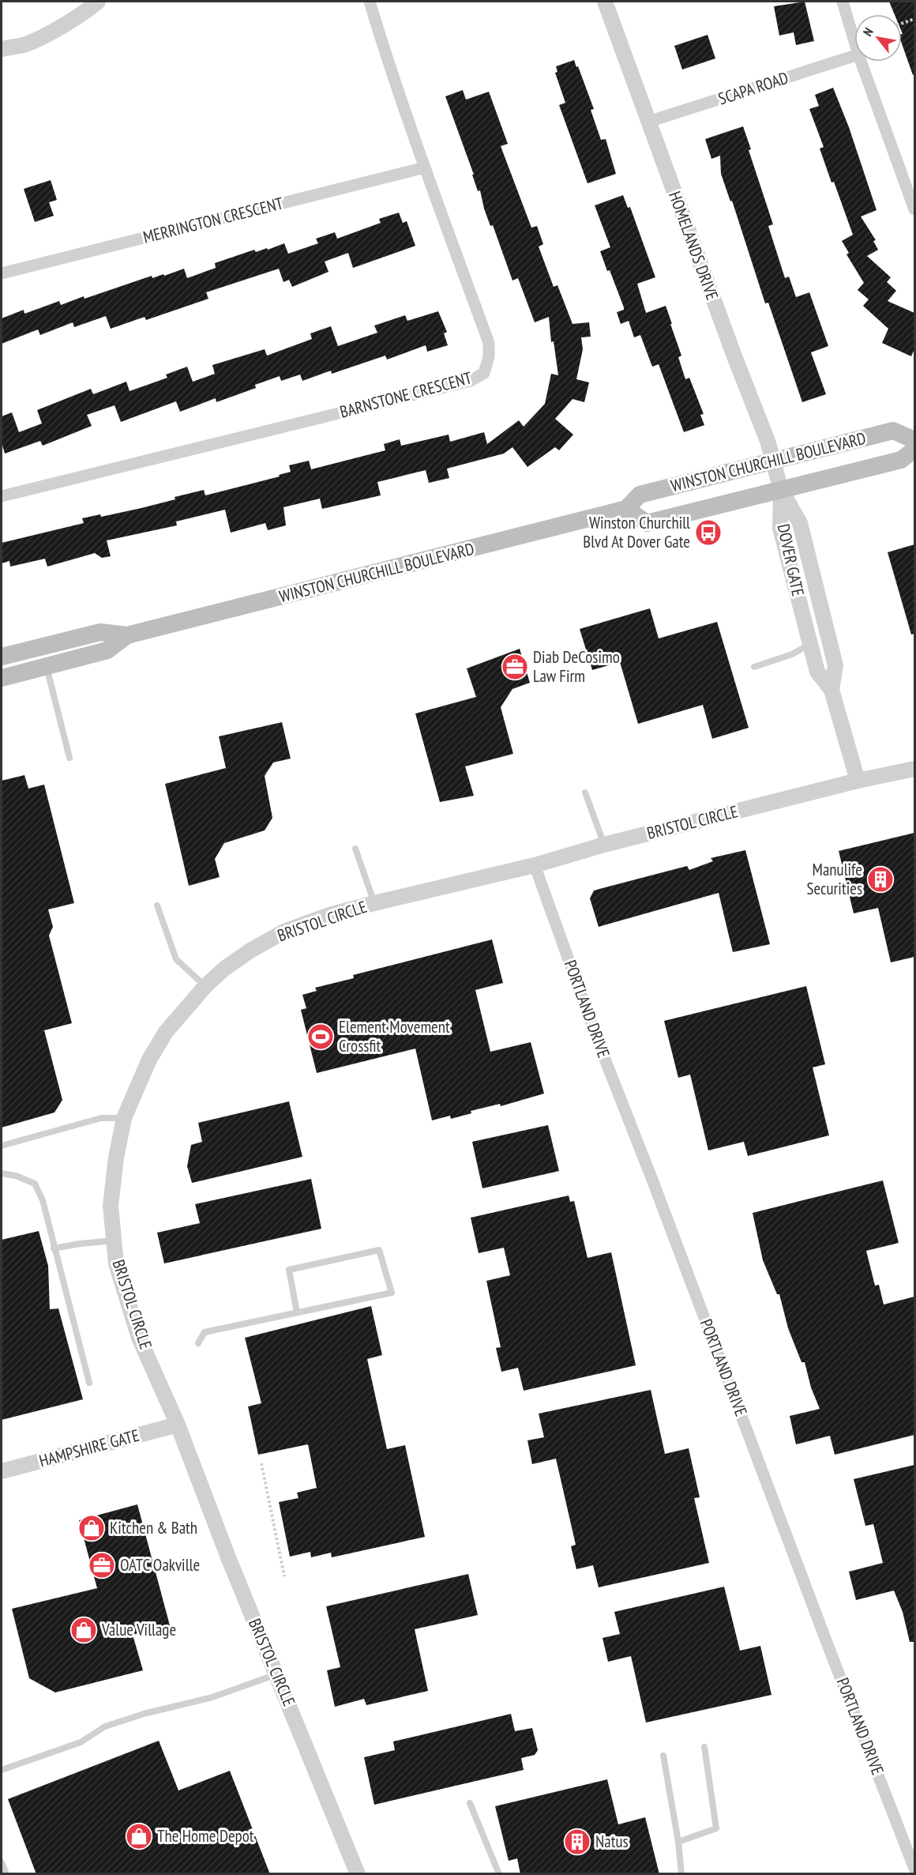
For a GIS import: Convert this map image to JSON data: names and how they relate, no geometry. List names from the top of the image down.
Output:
{
  "streets": {
    "main road": ["WINSTON CHURCHILL BOULEVARD"],
    "street": [
      "SCAPA ROAD",
      "MERRINGTON CRESCENT",
      "HOMELANDS DRIVE",
      "BARNSTONE CRESCENT",
      "DOVER GATE",
      "BRISTOL CIRCLE",
      "PORTLAND DRIVE",
      "HAMPSHIRE GATE"
    ]
  },
  "crossings": [
    ["SCAPA ROAD", "HOMELANDS DRIVE"],
    ["MERRINGTON CRESCENT", "BARNSTONE CRESCENT"],
    ["HOMELANDS DRIVE", "WINSTON CHURCHILL BOULEVARD"],
    ["HOMELANDS DRIVE", "DOVER GATE"],
    ["WINSTON CHURCHILL BOULEVARD", "DOVER GATE"],
    ["DOVER GATE", "BRISTOL CIRCLE"],
    ["BRISTOL CIRCLE", "PORTLAND DRIVE"],
    ["BRISTOL CIRCLE", "HAMPSHIRE GATE"]
  ],
  "places": {
    "bus stop": ["Winston Churchill Blvd At Dover Gate"],
    "office": ["Diab DeCosimo Law Firm", "OATC Oakville"],
    "building": ["Manulife Securities", "Natus"],
    "sports": ["Element Movement Crossfit"],
    "shop": ["Kitchen & Bath", "Value Village", "The Home Depot"]
  },
  "north": "top left"
}
